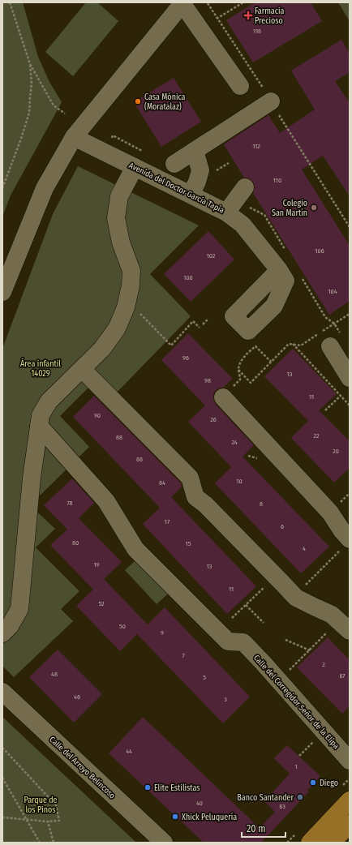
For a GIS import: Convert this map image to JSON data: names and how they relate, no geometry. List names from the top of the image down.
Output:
{
  "streets": {
    "street": ["Avenida del Doctor García Tapia", "Calle del Corregidor Señor de la Elipa", "Calle del Arroyo Belincoso"]
  },
  "parks": ["Área infantil 14029", "Parque de los Pinos"],
  "places": {
    "health": ["Farmacia Precioso"],
    "other": [
      "Casa Mónica (Moratalaz)",
      "Colegio San Martín",
      "Diego",
      "Elite Estilistas",
      "Banco Santander",
      "Xhick Peluquería"
    ]
  },
  "house_numbers": [
    "118",
    "112",
    "110",
    "106",
    "102",
    "100",
    "104",
    "96",
    "13",
    "98",
    "11",
    "90",
    "26",
    "22",
    "88",
    "24",
    "20",
    "86",
    "10",
    "84",
    "78",
    "8",
    "17",
    "6",
    "80",
    "15",
    "4",
    "19",
    "13",
    "11",
    "52",
    "50",
    "9",
    "7",
    "2",
    "48",
    "67",
    "5",
    "46",
    "3",
    "44",
    "1",
    "40",
    "63"
  ],
  "scale_bar": "20 m"
}
